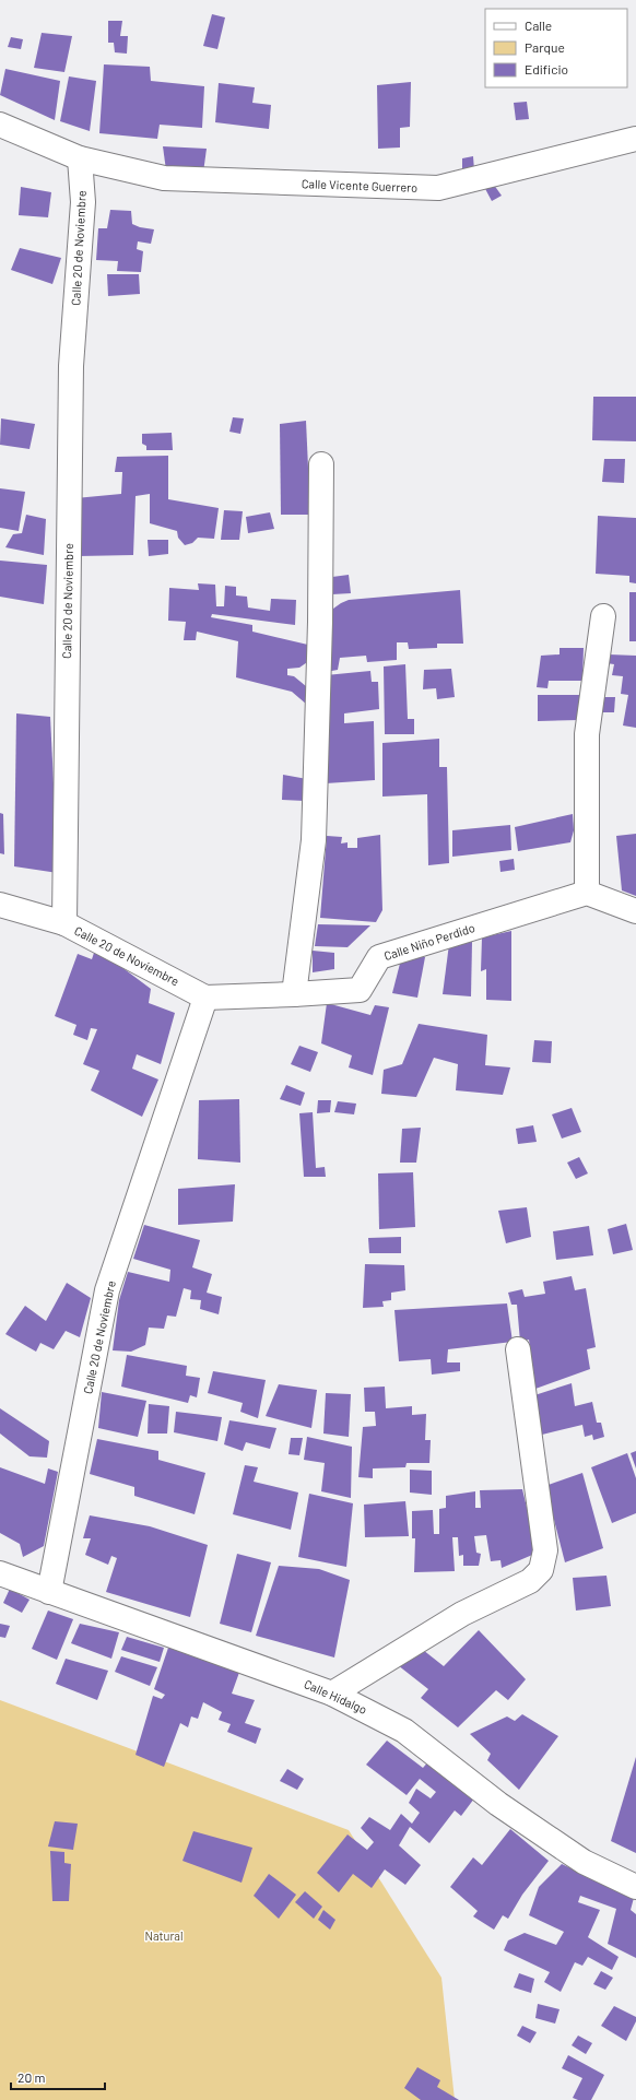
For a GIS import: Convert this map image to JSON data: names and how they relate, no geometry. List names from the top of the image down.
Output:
{
  "streets": {
    "street": [
      "Calle Vicente Guerrero",
      "Calle 20 de Noviembre",
      "Calle Niño Perdido",
      "Calle Hidalgo"
    ]
  },
  "crossings": [
    ["Calle Vicente Guerrero", "Calle 20 de Noviembre"],
    ["Calle 20 de Noviembre", "Calle Niño Perdido"],
    ["Calle 20 de Noviembre", "Calle Hidalgo"]
  ],
  "parks": ["Natural"],
  "legend": ["Calle", "Parque", "Edificio"],
  "scale_bar": "20 m"
}
